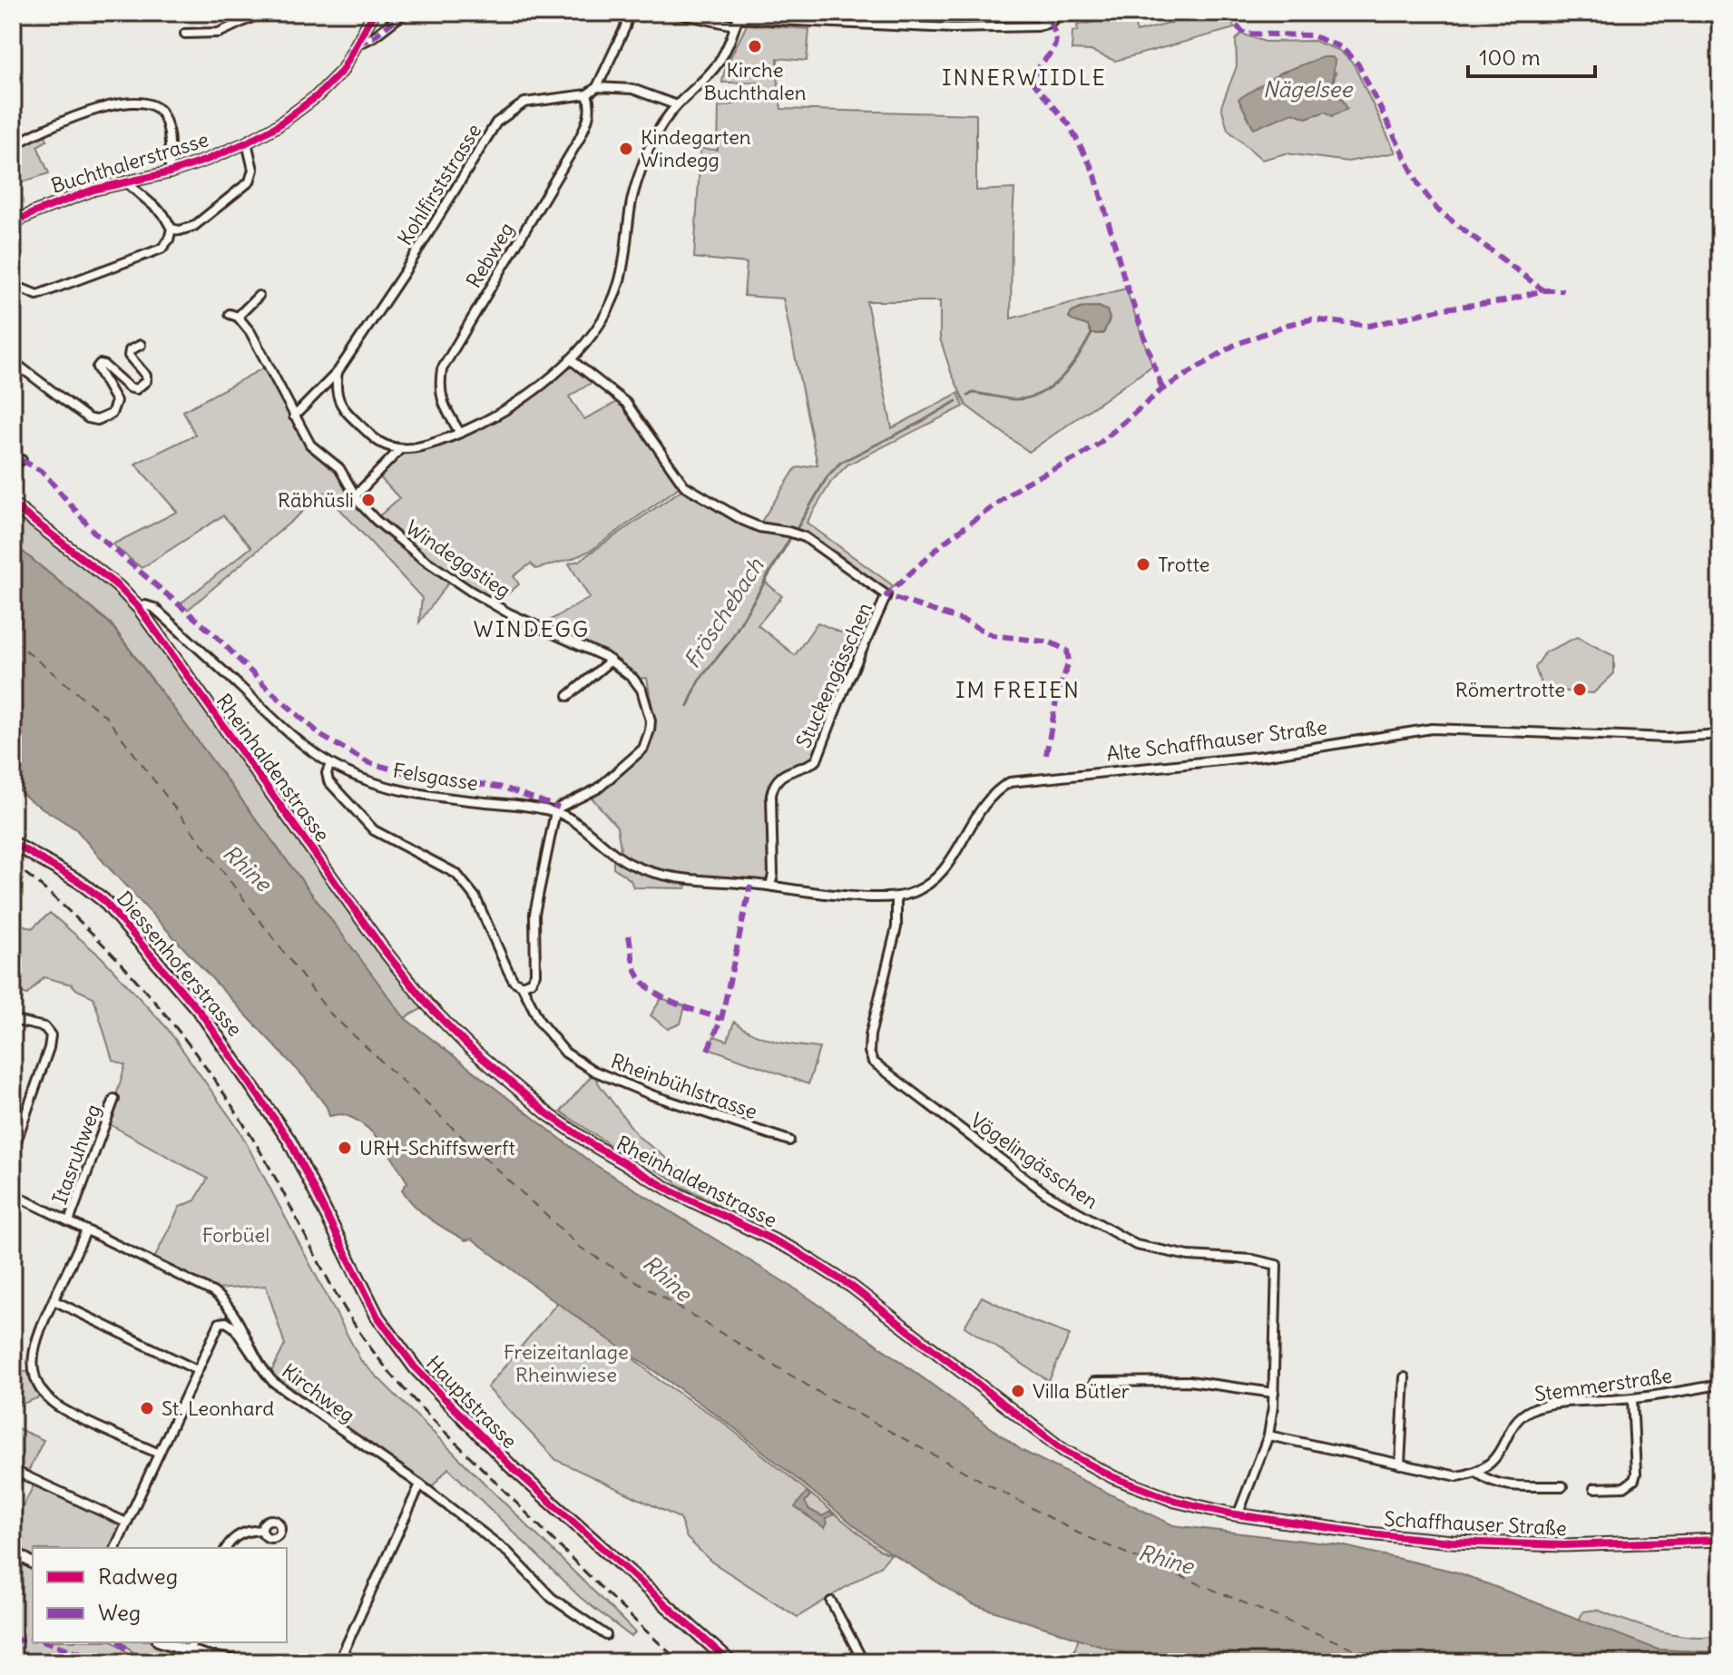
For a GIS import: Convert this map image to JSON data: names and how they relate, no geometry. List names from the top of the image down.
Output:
{
  "streets": {
    "main road": [
      "Rheinhaldenstrasse",
      "Diessenhoferstrasse",
      "Hauptstrasse",
      "Schaffhauser Straße"
    ],
    "street": [
      "Buchthalerstrasse",
      "Kohlfirststrasse",
      "Rebweg",
      "Windeggstieg",
      "Stuckengässchen",
      "Alte Schaffhauser Straße",
      "Felsgasse",
      "Rheinbühlstrasse",
      "Itasruhweg",
      "Vögelingässchen",
      "Stemmerstraße",
      "Kirchweg"
    ]
  },
  "crossings": [
    ["Kohlfirststrasse", "Rebweg"],
    ["Windeggstieg", "Felsgasse"],
    ["Stuckengässchen", "Alte Schaffhauser Straße"],
    ["Stuckengässchen", "Felsgasse"],
    ["Alte Schaffhauser Straße", "Felsgasse"],
    ["Alte Schaffhauser Straße", "Vögelingässchen"],
    ["Rheinhaldenstrasse", "Felsgasse"],
    ["Rheinhaldenstrasse", "Vögelingässchen"],
    ["Rheinhaldenstrasse", "Schaffhauser Straße"],
    ["Felsgasse", "Rheinbühlstrasse"],
    ["Diessenhoferstrasse", "Hauptstrasse"],
    ["Itasruhweg", "Kirchweg"],
    ["Vögelingässchen", "Schaffhauser Straße"]
  ],
  "districts": ["INNERWIIDLE", "WINDEGG", "IM FREIEN"],
  "water": ["Nägelsee", "Fröschebach", "Rhine"],
  "parks": ["Forbüel", "Freizeitanlage Rheinwiese"],
  "places": [
    "Kirche Buchthalen",
    "Kindegarten Windegg",
    "Räbhüsli",
    "Trotte",
    "Römertrotte",
    "URH-Schiffswerft",
    "Villa Bütler",
    "St. Leonhard"
  ],
  "legend": ["Radweg", "Weg"],
  "scale_bar": "100 m"
}
